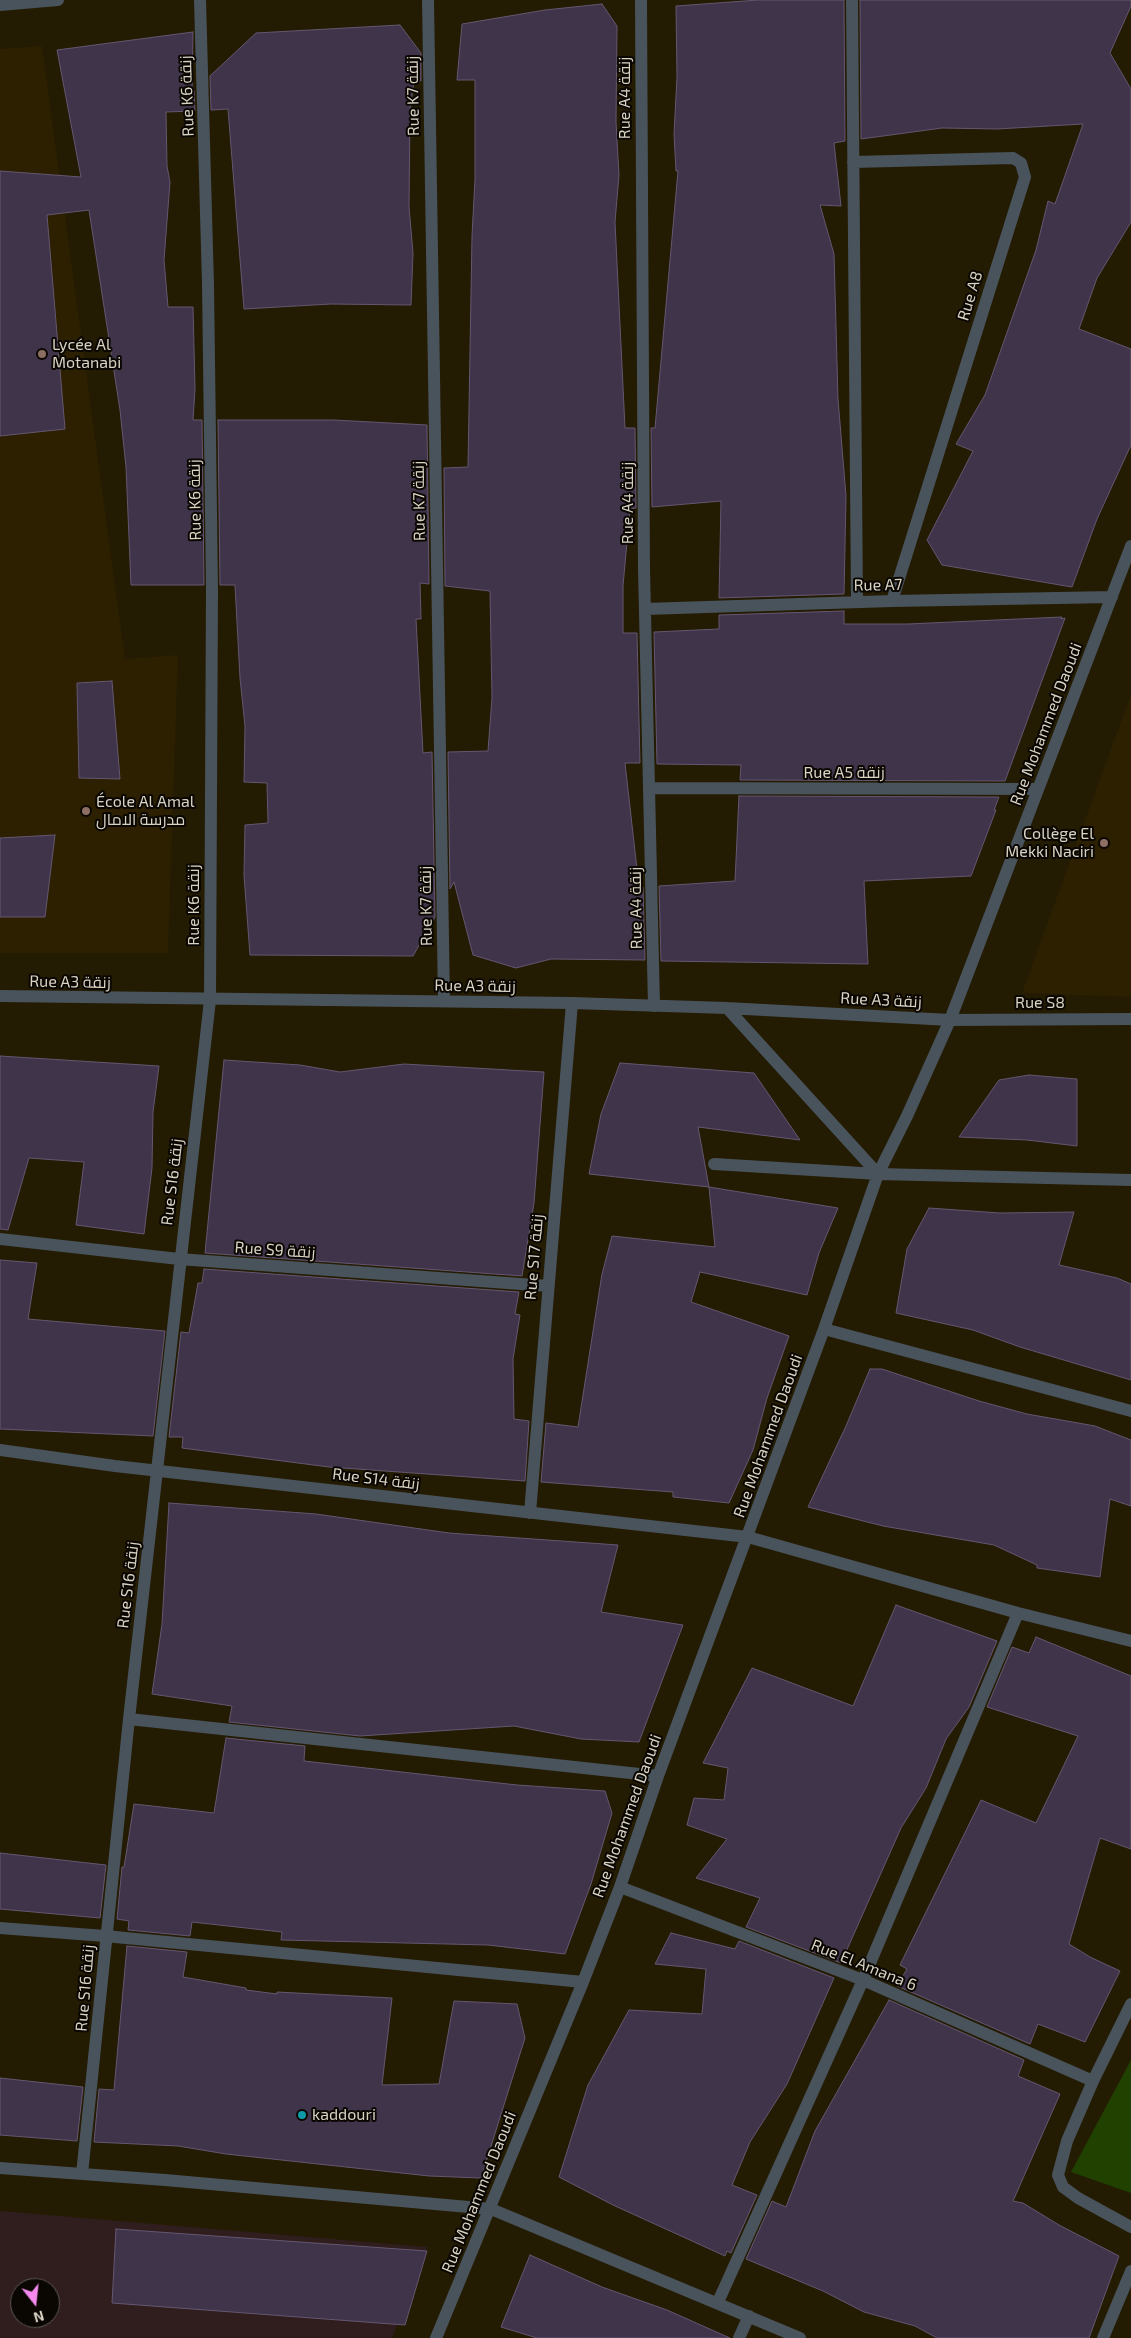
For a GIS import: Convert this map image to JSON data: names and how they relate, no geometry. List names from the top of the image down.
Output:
{
  "streets": {
    "street": [
      "Rue K6 زنقة",
      "Rue K7 زنقة",
      "Rue A4 زنقة",
      "Rue A8",
      "Rue A7",
      "Rue Mohammed Daoudi",
      "Rue A5 زنقة",
      "Rue A3 زنقة",
      "Rue S8",
      "Rue S16 زنقة",
      "Rue S9 زنقة",
      "Rue S17 زنقة",
      "Rue S14 زنقة",
      "Rue El Amana 6"
    ]
  },
  "crossings": [
    ["Rue K6 زنقة", "Rue A3 زنقة"],
    ["Rue K6 زنقة", "Rue S16 زنقة"],
    ["Rue K7 زنقة", "Rue A3 زنقة"],
    ["Rue A4 زنقة", "Rue A7"],
    ["Rue A4 زنقة", "Rue A5 زنقة"],
    ["Rue A4 زنقة", "Rue A3 زنقة"],
    ["Rue A8", "Rue A7"],
    ["Rue A7", "Rue Mohammed Daoudi"],
    ["Rue Mohammed Daoudi", "Rue A5 زنقة"],
    ["Rue Mohammed Daoudi", "Rue A3 زنقة"],
    ["Rue Mohammed Daoudi", "Rue S8"],
    ["Rue Mohammed Daoudi", "Rue S14 زنقة"],
    ["Rue Mohammed Daoudi", "Rue El Amana 6"],
    ["Rue A3 زنقة", "Rue S8"],
    ["Rue A3 زنقة", "Rue S16 زنقة"],
    ["Rue A3 زنقة", "Rue S17 زنقة"],
    ["Rue S16 زنقة", "Rue S9 زنقة"],
    ["Rue S16 زنقة", "Rue S14 زنقة"],
    ["Rue S9 زنقة", "Rue S17 زنقة"],
    ["Rue S17 زنقة", "Rue S14 زنقة"]
  ],
  "places": [
    "Lycée Al Motanabi",
    "École Al Amal مدرسة الامال",
    "Collège El Mekki Naciri",
    "kaddouri"
  ],
  "north": "bottom"
}
